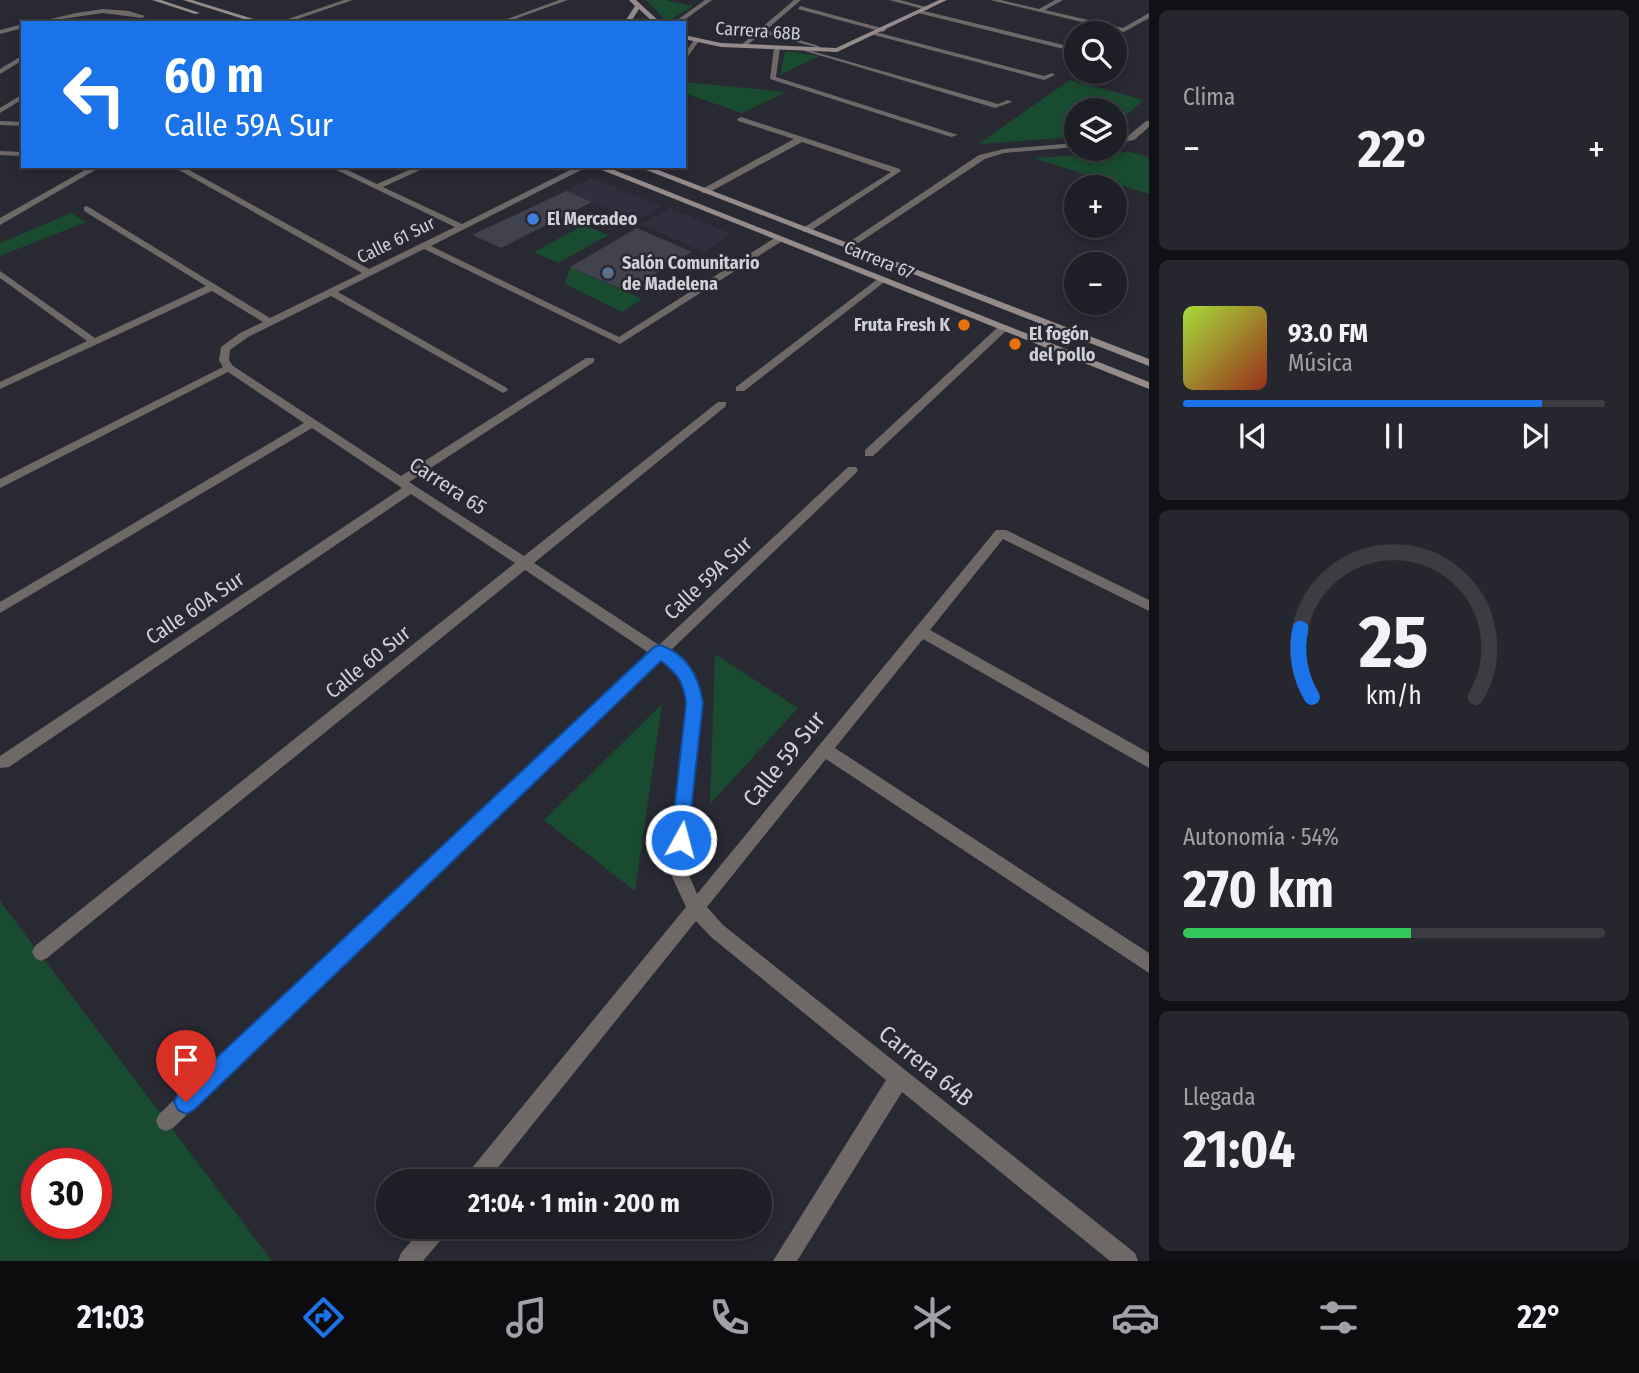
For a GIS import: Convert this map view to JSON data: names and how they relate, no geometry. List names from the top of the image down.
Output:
{
  "streets": {
    "street": [
      "Carrera 68B",
      "Calle 61 Sur",
      "Carrera 67",
      "Carrera 65",
      "Calle 59A Sur",
      "Calle 60A Sur",
      "Calle 60 Sur",
      "Calle 59 Sur",
      "Carrera 64B"
    ]
  },
  "crossings": [
    ["Calle 61 Sur", "Carrera 65"],
    ["Carrera 65", "Calle 59A Sur"],
    ["Carrera 65", "Calle 60A Sur"],
    ["Carrera 65", "Calle 60 Sur"],
    ["Carrera 65", "Carrera 64B"],
    ["Calle 59A Sur", "Carrera 64B"],
    ["Calle 59 Sur", "Carrera 64B"]
  ],
  "places": [
    "El Mercadeo",
    "Salón Comunitario de Madelena",
    "Fruta Fresh K",
    "El fogón del pollo"
  ],
  "page": {
    "tile": [
      "Clima",
      ["Autonomía · 54%", "270 km"],
      ["Llegada", "21:04"]
    ],
    "map_buttons": ["+", "−"],
    "turn": ["60 m", "Calle 59A Sur"],
    "heat": ["−", "22°", "+"],
    "song": ["93.0 FM", "Música"],
    "limit": "30",
    "trip": "21:04 · 1 min · 200 m",
    "tabs": ["21:03", "22°"],
    "gauge": ["25", "km/h"]
  }
}
